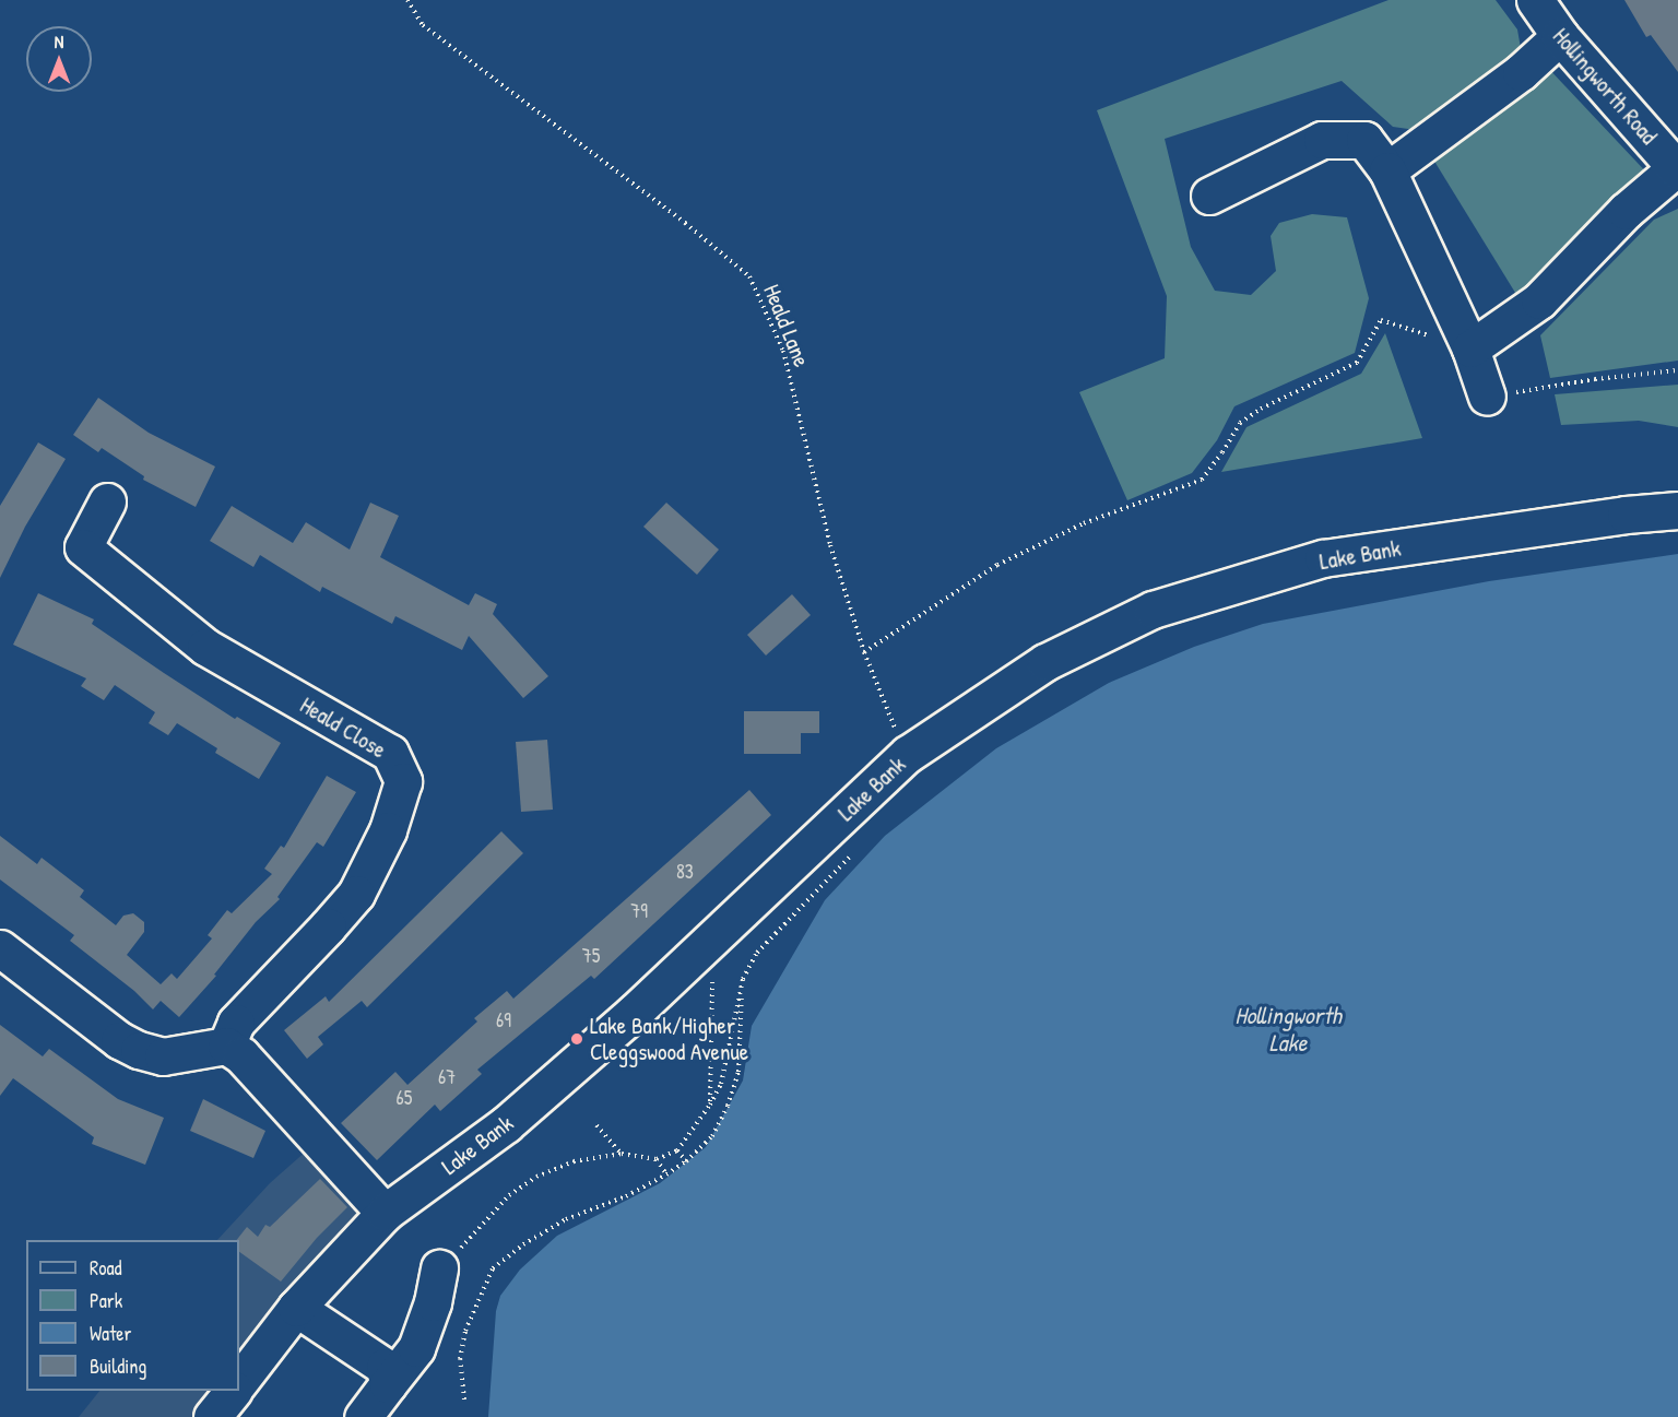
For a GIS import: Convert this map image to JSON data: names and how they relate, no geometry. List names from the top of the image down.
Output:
{
  "streets": {
    "main road": ["Hollingworth Road", "Lake Bank", "Heald Close"],
    "path": ["Heald Lane"]
  },
  "water": ["Hollingworth Lake"],
  "places": ["Lake Bank/Higher Cleggswood Avenue"],
  "house_numbers": [
    "83",
    "79",
    "75",
    "69",
    "67",
    "65"
  ],
  "legend": [
    "Road",
    "Park",
    "Water",
    "Building"
  ],
  "north": "top"
}
